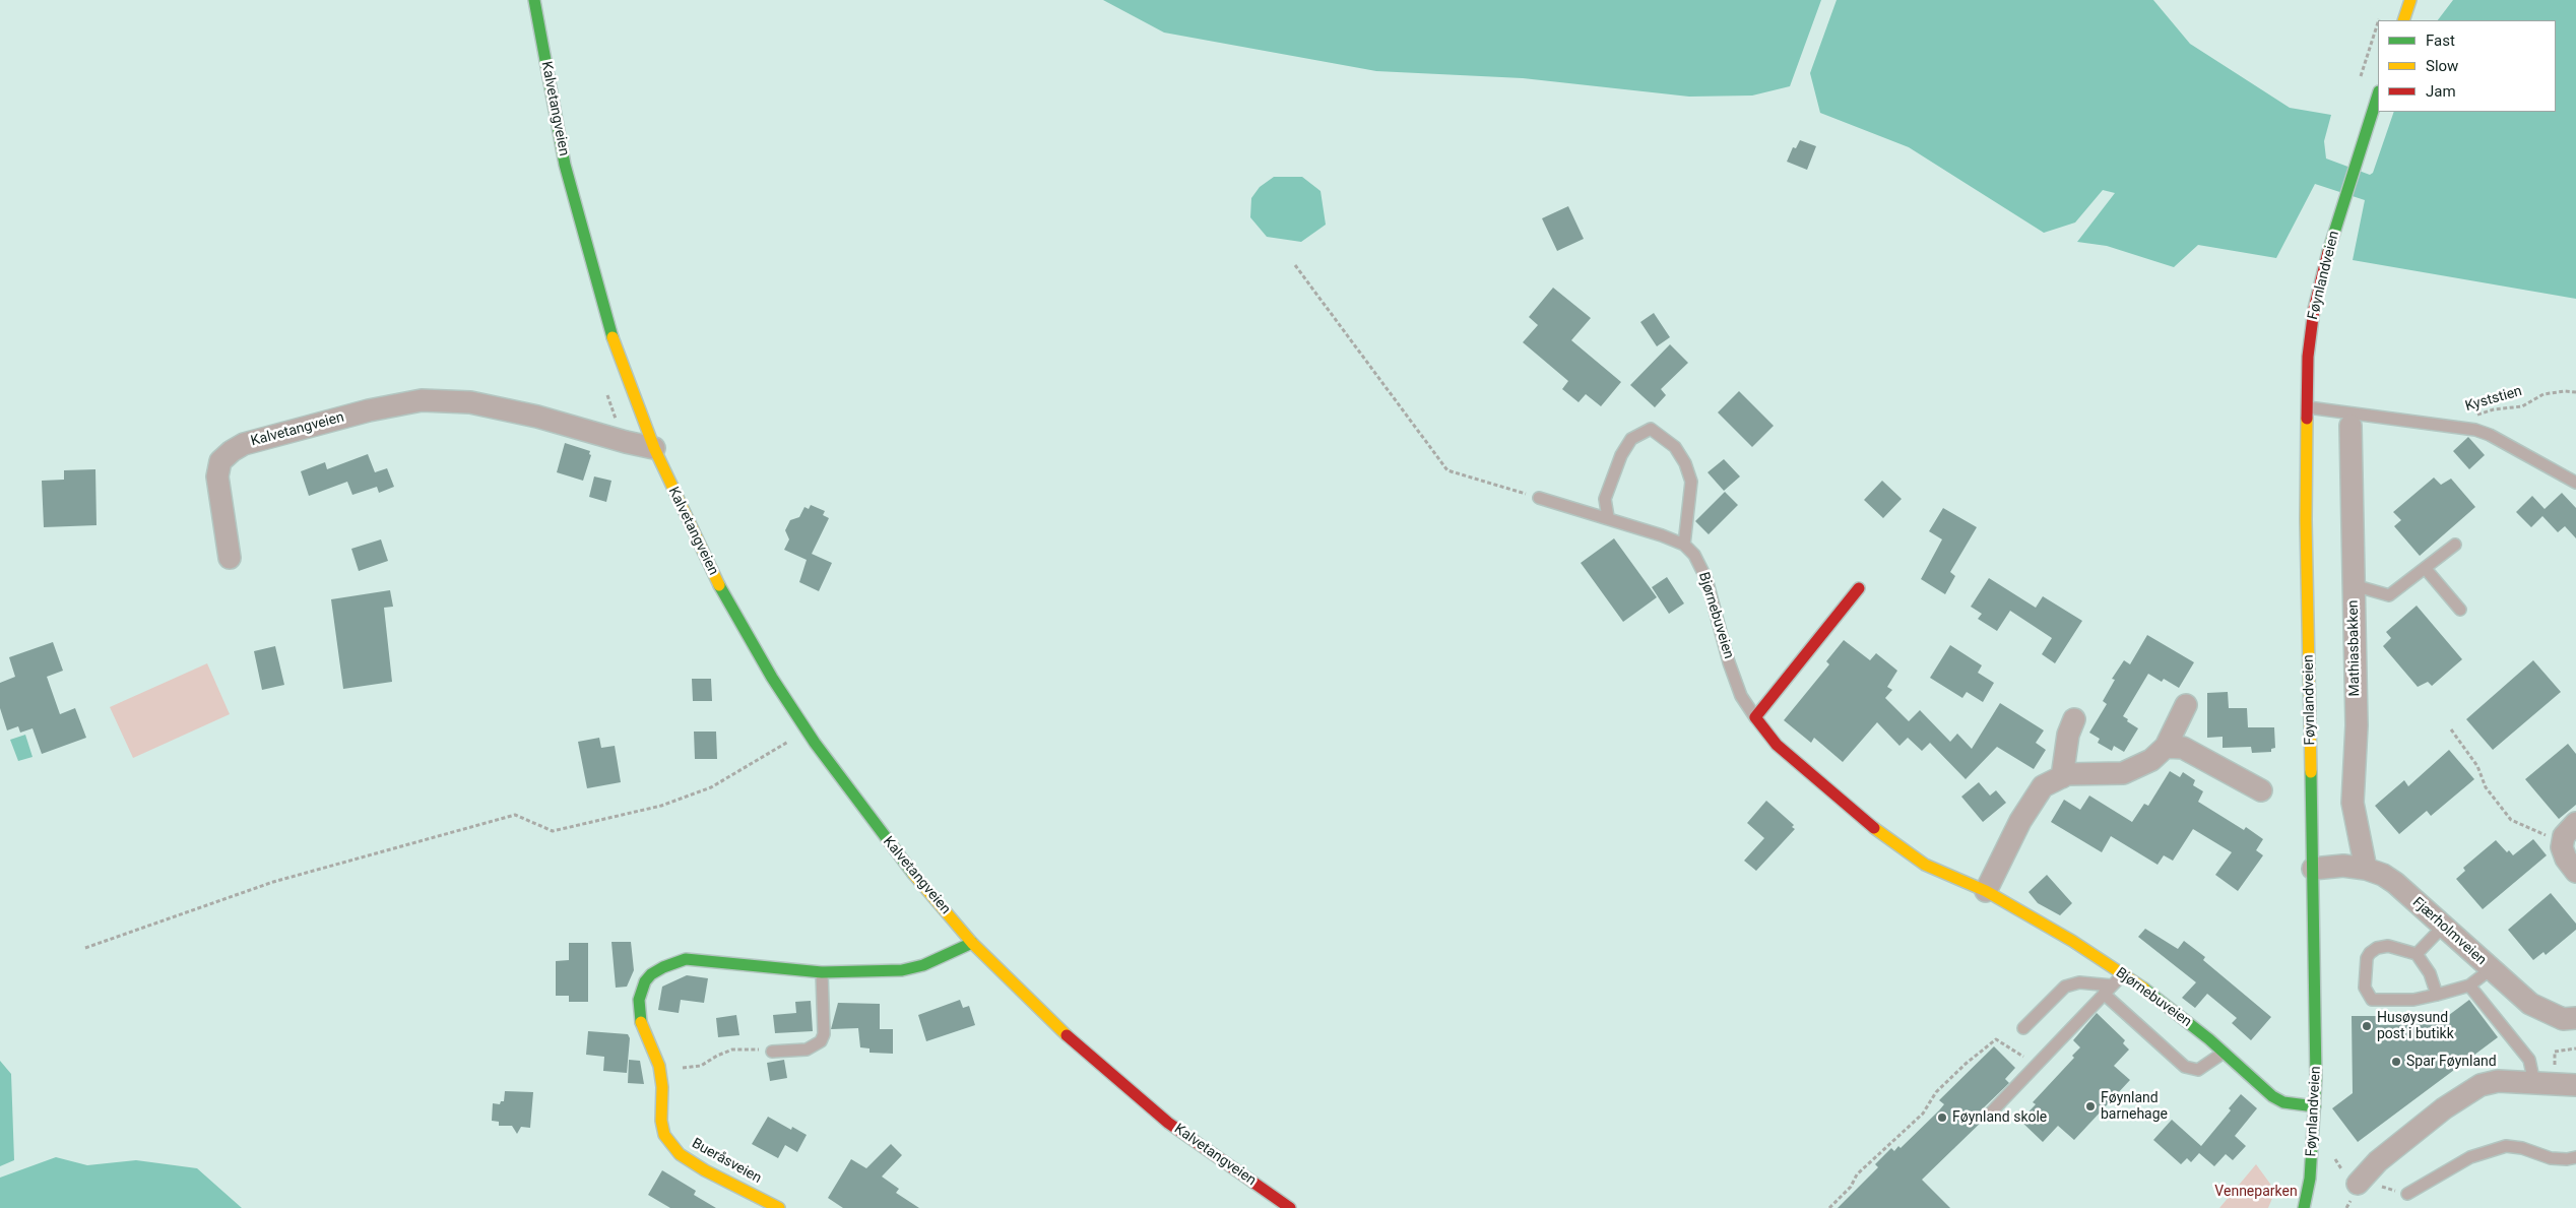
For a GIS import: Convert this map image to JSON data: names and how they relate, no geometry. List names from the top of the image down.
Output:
{
  "streets": {
    "street": [
      "Kalvetangveien",
      "Føynlandveien",
      "Bjørnebuveien",
      "Mathiasbakken",
      "Fjærholmveien",
      "Bueråsveien"
    ],
    "path": ["Kyststien"]
  },
  "crossings": [
    ["Føynlandveien", "Bjørnebuveien"],
    ["Føynlandveien", "Fjærholmveien"],
    ["Mathiasbakken", "Fjærholmveien"]
  ],
  "parks": ["Venneparken"],
  "places": [
    "Husøysund post i butikk",
    "Spar Føynland",
    "Føynland barnehage",
    "Føynland skole"
  ],
  "legend": ["Fast", "Slow", "Jam"]
}
